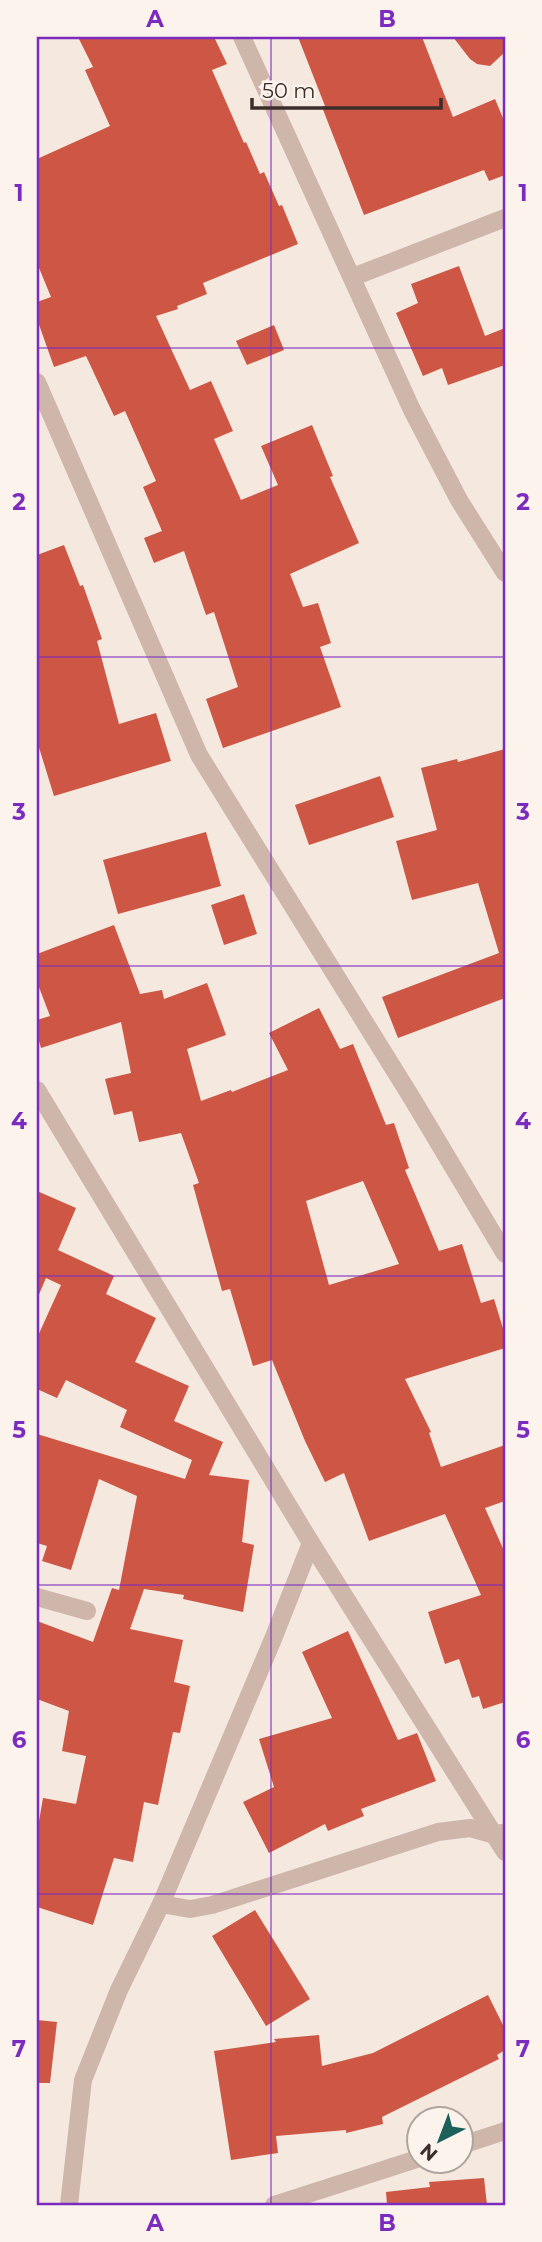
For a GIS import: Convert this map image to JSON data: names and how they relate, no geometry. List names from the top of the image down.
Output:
{
  "scale_bar": "50 m",
  "north": "bottom left",
  "grid": {
    "columns": ["A", "B"],
    "rows": [
      "1",
      "2",
      "3",
      "4",
      "5",
      "6",
      "7"
    ]
  }
}
